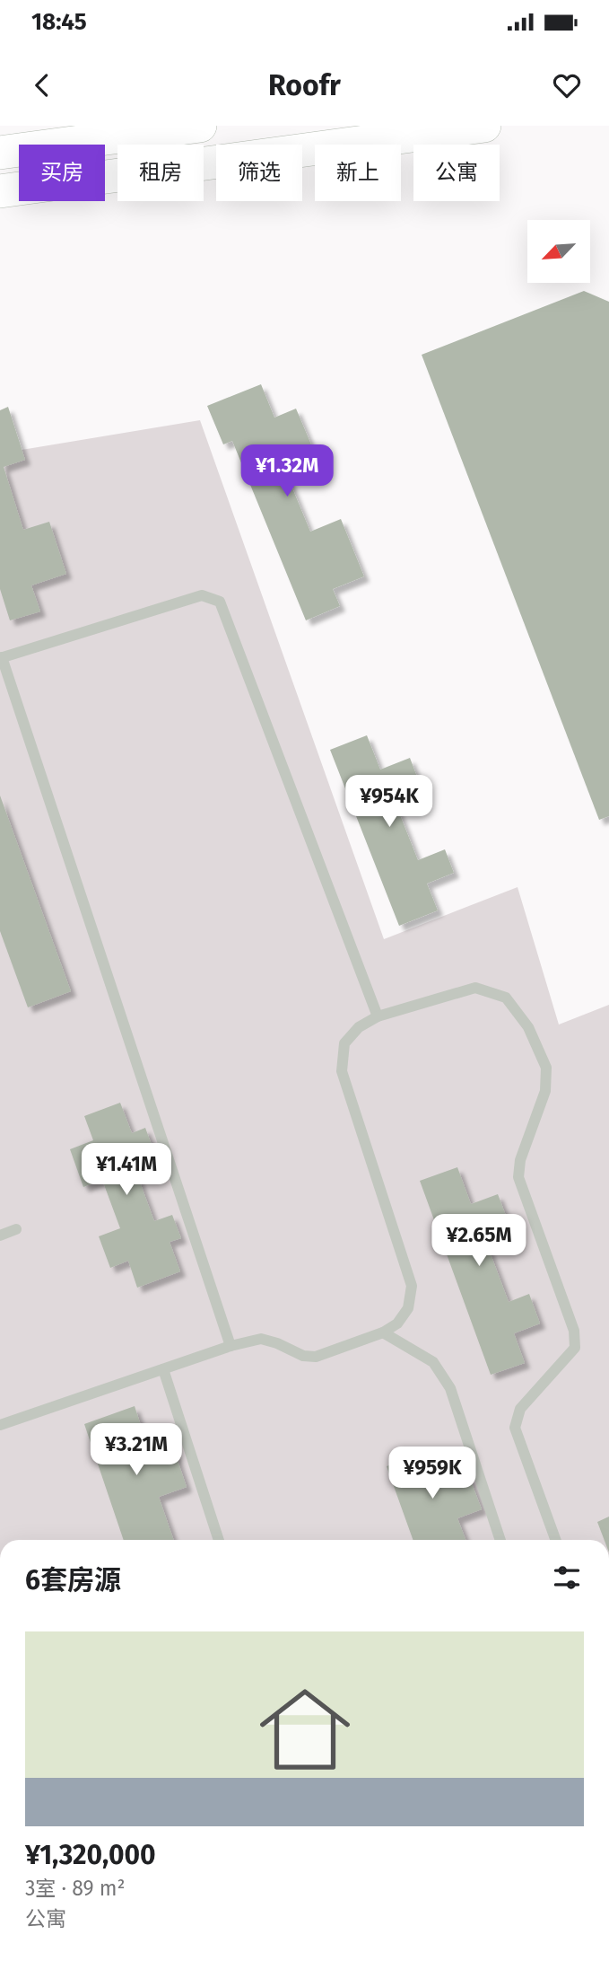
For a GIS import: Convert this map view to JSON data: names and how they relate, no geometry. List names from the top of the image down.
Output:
{
  "north": "bottom left",
  "page": {
    "status": "18:45",
    "header": "Roofr",
    "chip": [
      "买房",
      "租房",
      "筛选",
      "新上",
      "公寓"
    ],
    "price": [
      "¥1.32M",
      "¥954K",
      "¥1.41M",
      "¥2.65M",
      "¥3.21M",
      "¥959K"
    ],
    "heading": "6套房源",
    "list": [
      {
        "name": "¥1,320,000",
        "note": "3室 · 89 m² · 公寓"
      }
    ]
  }
}
